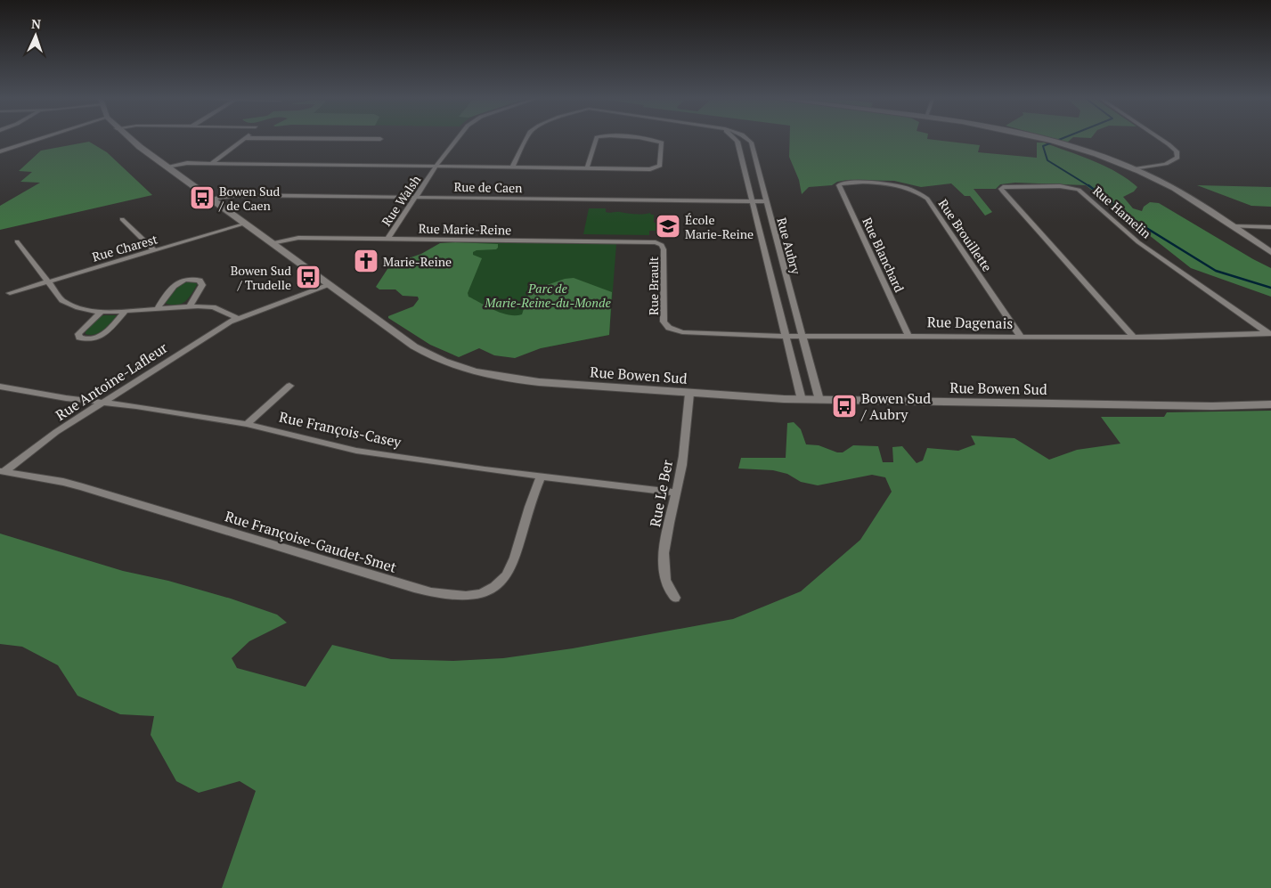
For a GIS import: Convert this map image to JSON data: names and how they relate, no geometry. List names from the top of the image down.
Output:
{
  "streets": {
    "street": [
      "Rue de Caen",
      "Rue Walsh",
      "Rue Hamelin",
      "Rue Marie-Reine",
      "Rue Brouillette",
      "Rue Aubry",
      "Rue Charest",
      "Rue Blanchard",
      "Rue Brault",
      "Rue Dagenais",
      "Rue Bowen Sud",
      "Rue Antoine-Lafleur",
      "Rue François-Casey",
      "Rue Le Ber",
      "Rue Françoise-Gaudet-Smet"
    ]
  },
  "crossings": [
    ["Rue de Caen", "Rue Walsh"],
    ["Rue de Caen", "Rue Aubry"],
    ["Rue de Caen", "Rue Bowen Sud"],
    ["Rue Walsh", "Rue Marie-Reine"],
    ["Rue Hamelin", "Rue Dagenais"],
    ["Rue Marie-Reine", "Rue Brault"],
    ["Rue Marie-Reine", "Rue Bowen Sud"],
    ["Rue Brouillette", "Rue Blanchard"],
    ["Rue Brouillette", "Rue Dagenais"],
    ["Rue Aubry", "Rue Dagenais"],
    ["Rue Aubry", "Rue Bowen Sud"],
    ["Rue Charest", "Rue Bowen Sud"],
    ["Rue Blanchard", "Rue Dagenais"],
    ["Rue Brault", "Rue Dagenais"],
    ["Rue Bowen Sud", "Rue Antoine-Lafleur"],
    ["Rue Bowen Sud", "Rue Le Ber"],
    ["Rue Antoine-Lafleur", "Rue François-Casey"],
    ["Rue Antoine-Lafleur", "Rue Françoise-Gaudet-Smet"],
    ["Rue François-Casey", "Rue Le Ber"],
    ["Rue François-Casey", "Rue Françoise-Gaudet-Smet"]
  ],
  "parks": ["Parc de Marie-Reine-du-Monde"],
  "places": {
    "bus stop": ["Bowen Sud / de Caen", "Bowen Sud / Trudelle", "Bowen Sud / Aubry"],
    "school or university": ["École Marie-Reine"],
    "church": ["Marie-Reine"]
  },
  "north": "top"
}
